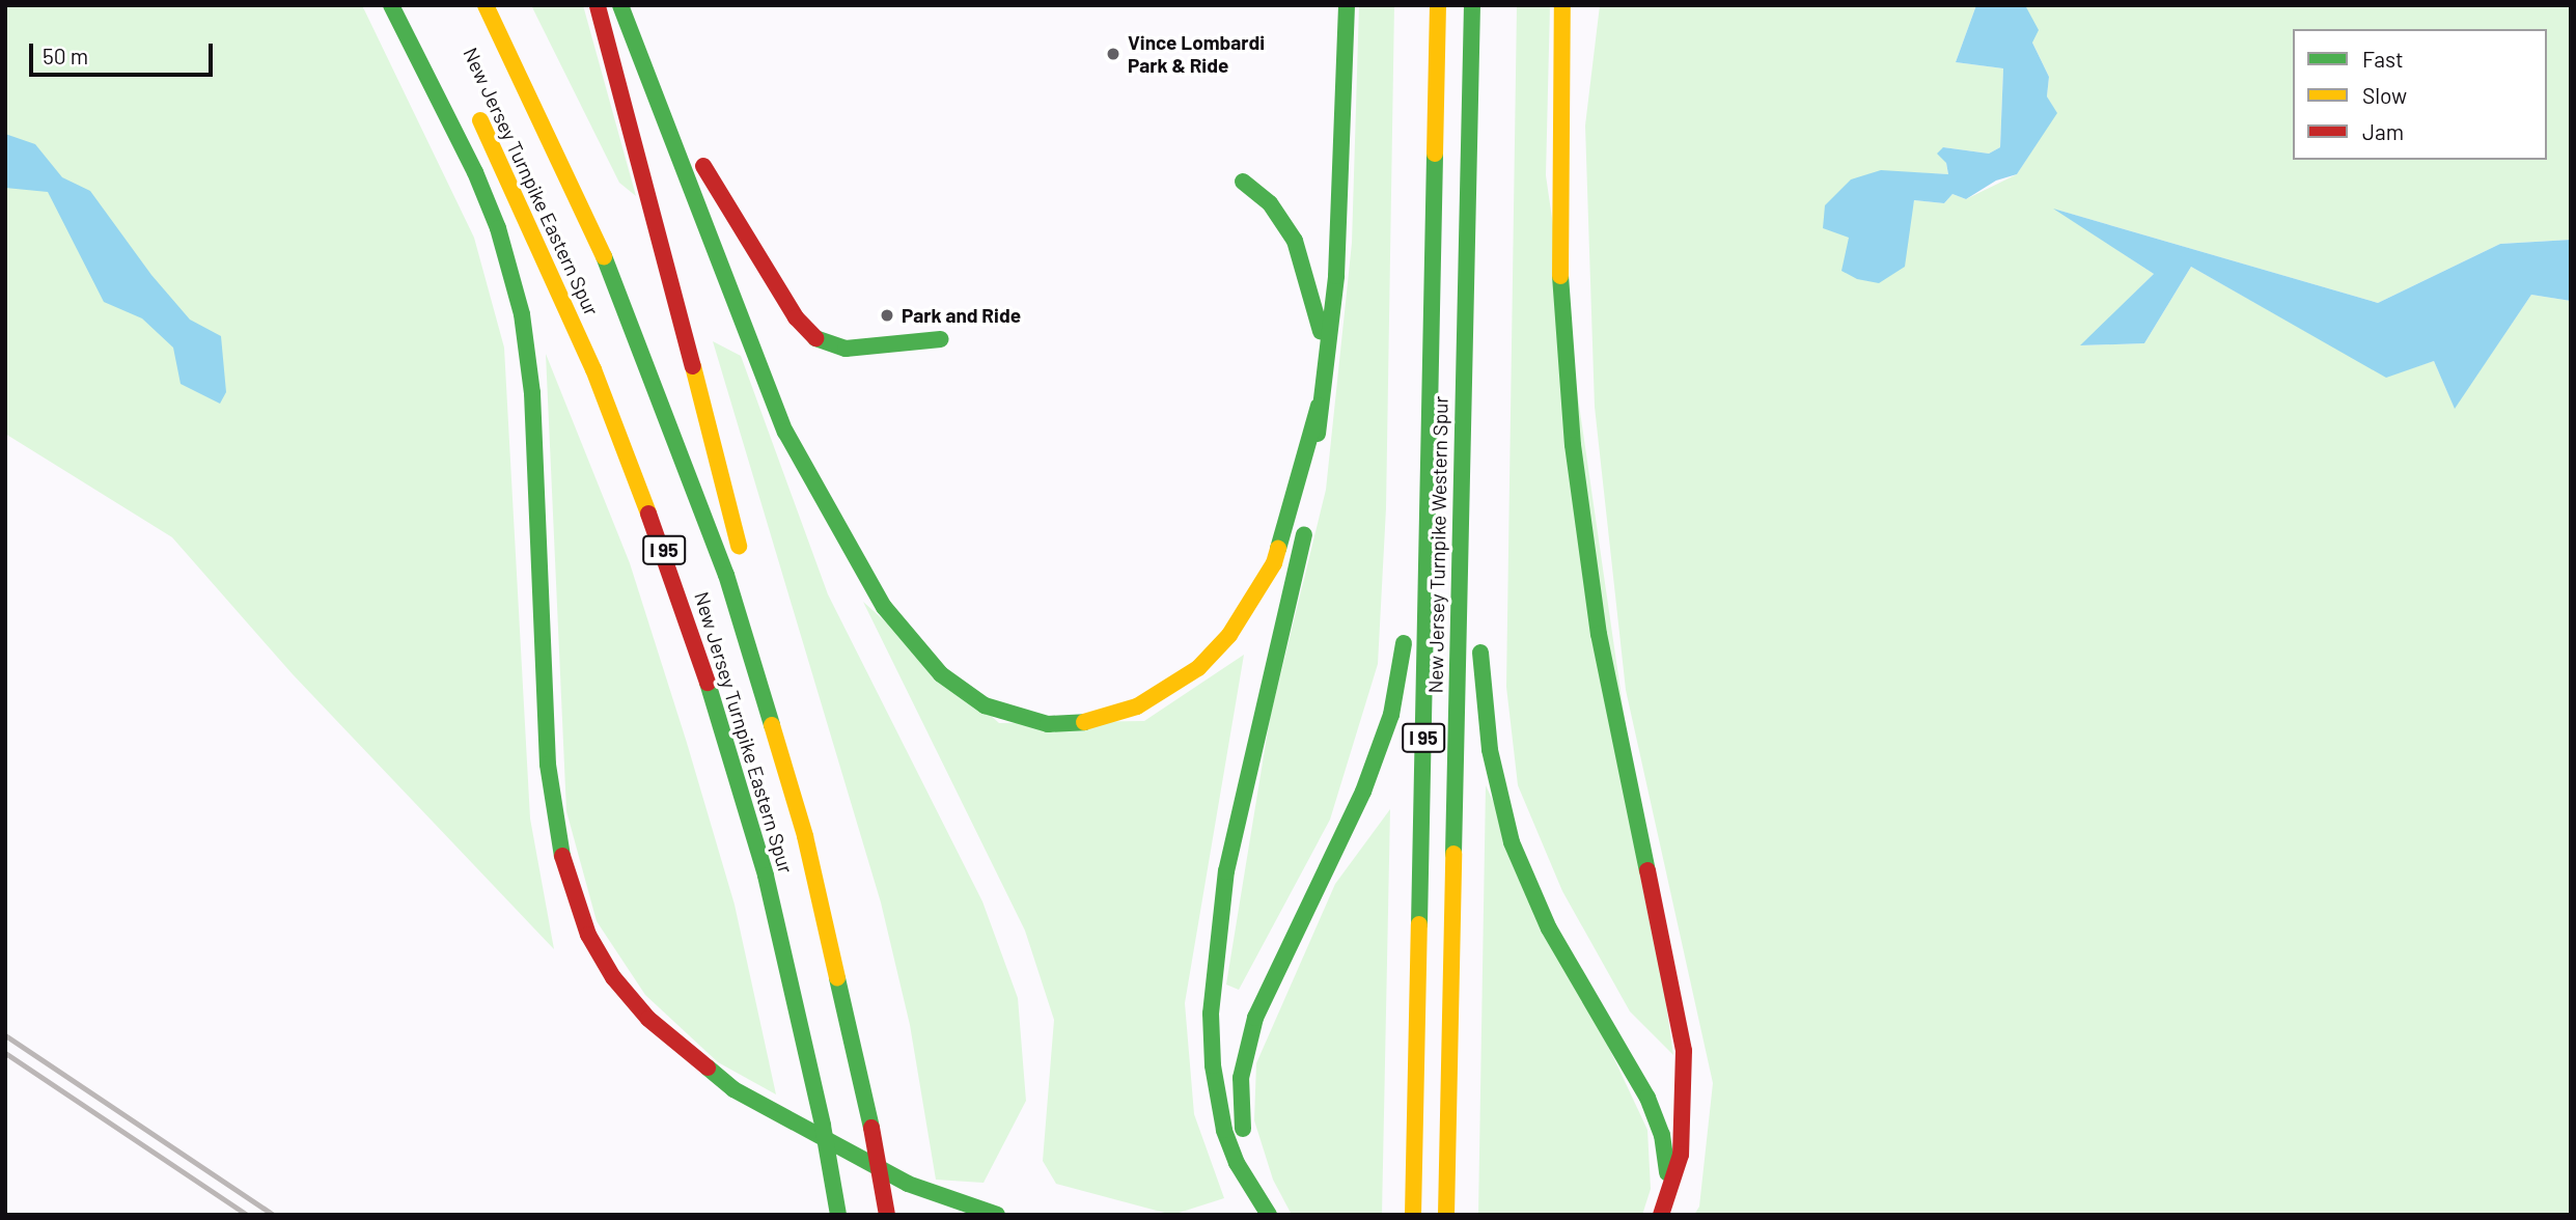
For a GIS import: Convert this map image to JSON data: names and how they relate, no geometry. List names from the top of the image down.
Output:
{
  "streets": {
    "highway": ["New Jersey Turnpike Eastern Spur", "New Jersey Turnpike Western Spur", "I 95"]
  },
  "places": ["Vince Lombardi Park & Ride", "Park and Ride"],
  "legend": ["Fast", "Slow", "Jam"],
  "scale_bar": "50 m"
}
